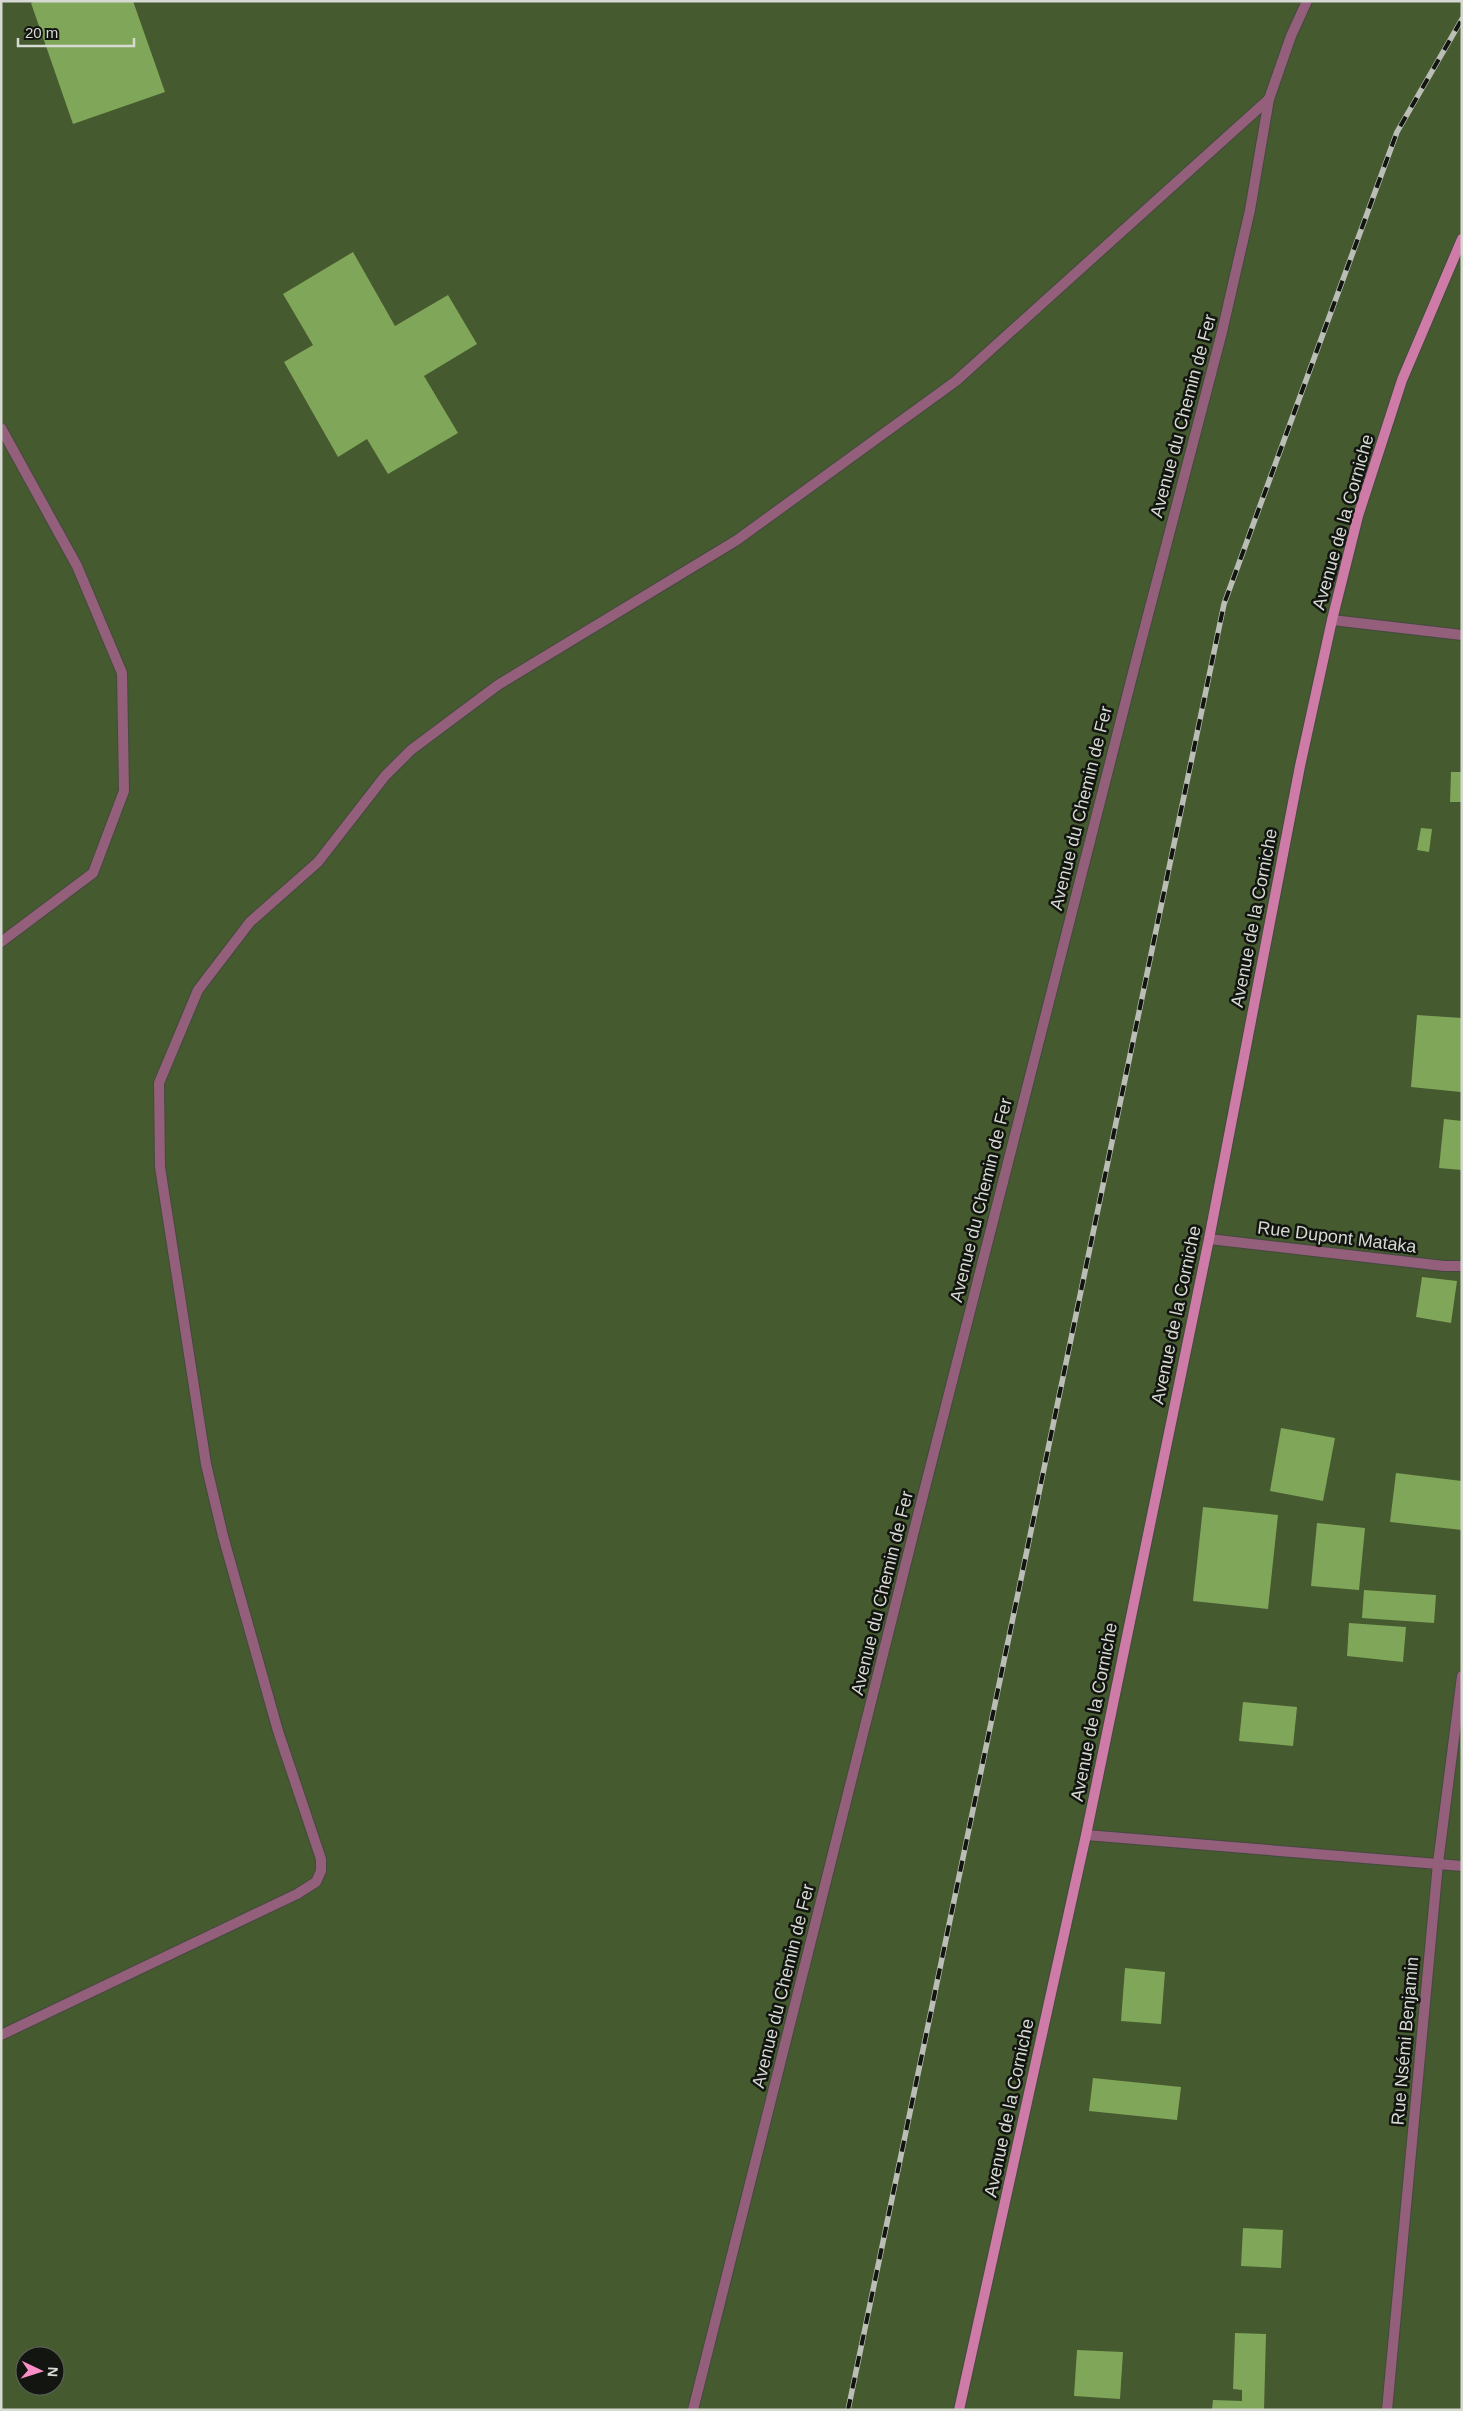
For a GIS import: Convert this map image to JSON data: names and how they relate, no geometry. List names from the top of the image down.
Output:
{
  "streets": {
    "street": [
      "Avenue du Chemin de Fer",
      "Avenue de la Corniche",
      "Rue Dupont Mataka",
      "Rue Nsémi Benjamin"
    ]
  },
  "crossings": [
    ["Avenue de la Corniche", "Rue Dupont Mataka"]
  ],
  "scale_bar": "20 m",
  "north": "right"
}
